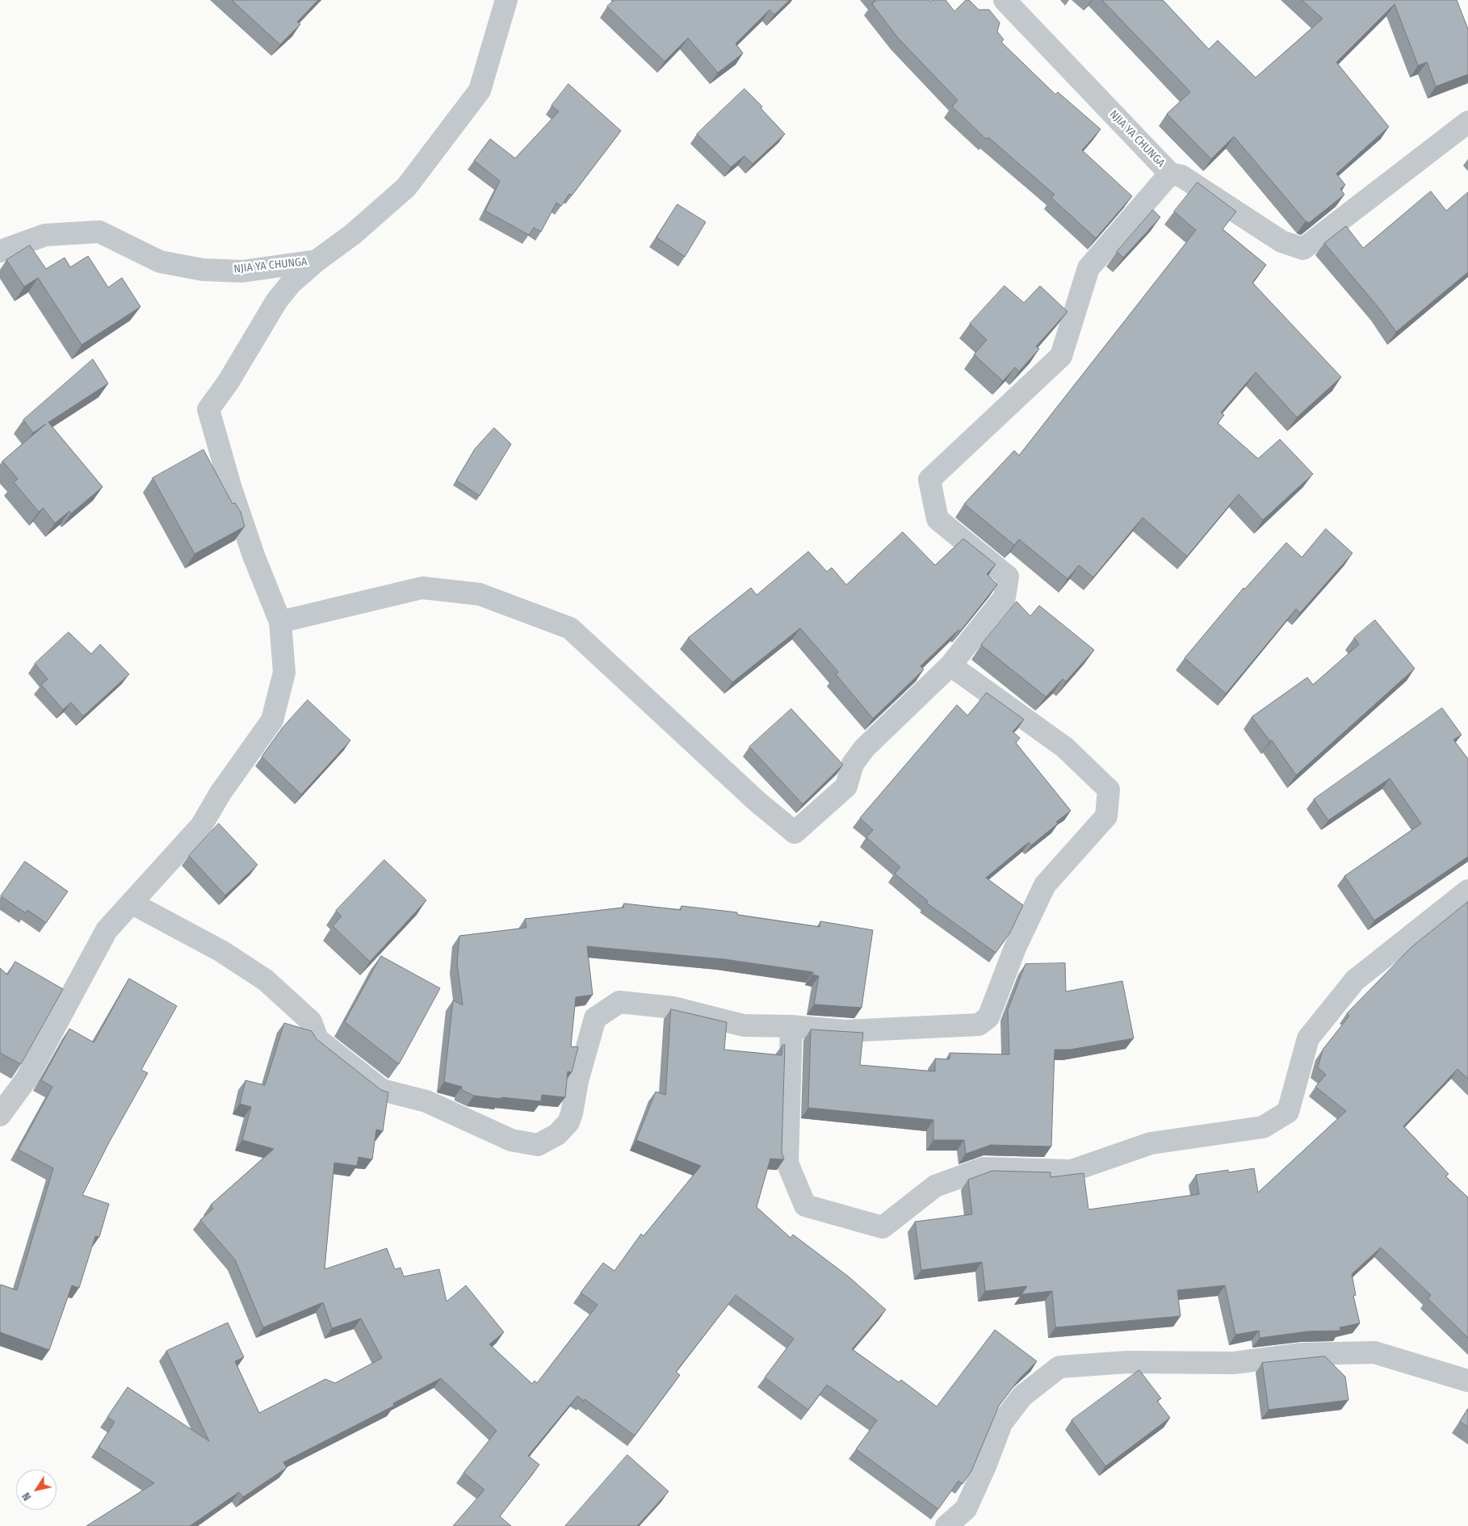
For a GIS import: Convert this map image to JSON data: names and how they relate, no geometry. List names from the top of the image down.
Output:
{
  "streets": {
    "street": ["NJIA YA CHUNGA"]
  },
  "north": "bottom left"
}
